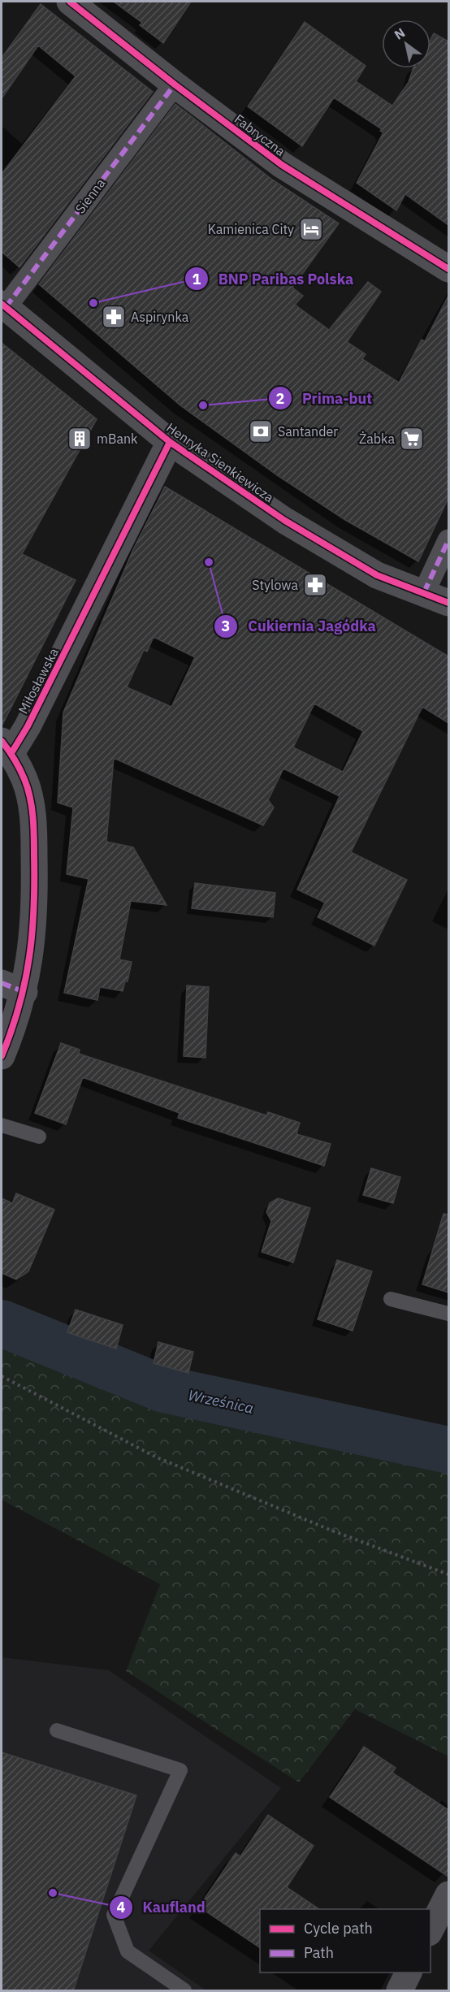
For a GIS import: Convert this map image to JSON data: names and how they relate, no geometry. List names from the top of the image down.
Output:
{
  "streets": {
    "street": [
      "Fabryczna",
      "Sienna",
      "Henryka Sienkiewicza",
      "Miłosławska"
    ]
  },
  "crossings": [
    ["Fabryczna", "Sienna"],
    ["Sienna", "Henryka Sienkiewicza"],
    ["Henryka Sienkiewicza", "Miłosławska"]
  ],
  "water": ["Wrześnica"],
  "places": {
    "hotel": ["Kamienica City"],
    "other": [
      "BNP Paribas Polska",
      "Prima-but",
      "Cukiernia Jagódka",
      "Kaufland"
    ],
    "pharmacy": ["Aspirynka", "Stylowa"],
    "bank": ["Santander"],
    "building": ["mBank"],
    "supermarket": ["Żabka"]
  },
  "legend": ["Cycle path", "Path"],
  "north": "top left"
}
